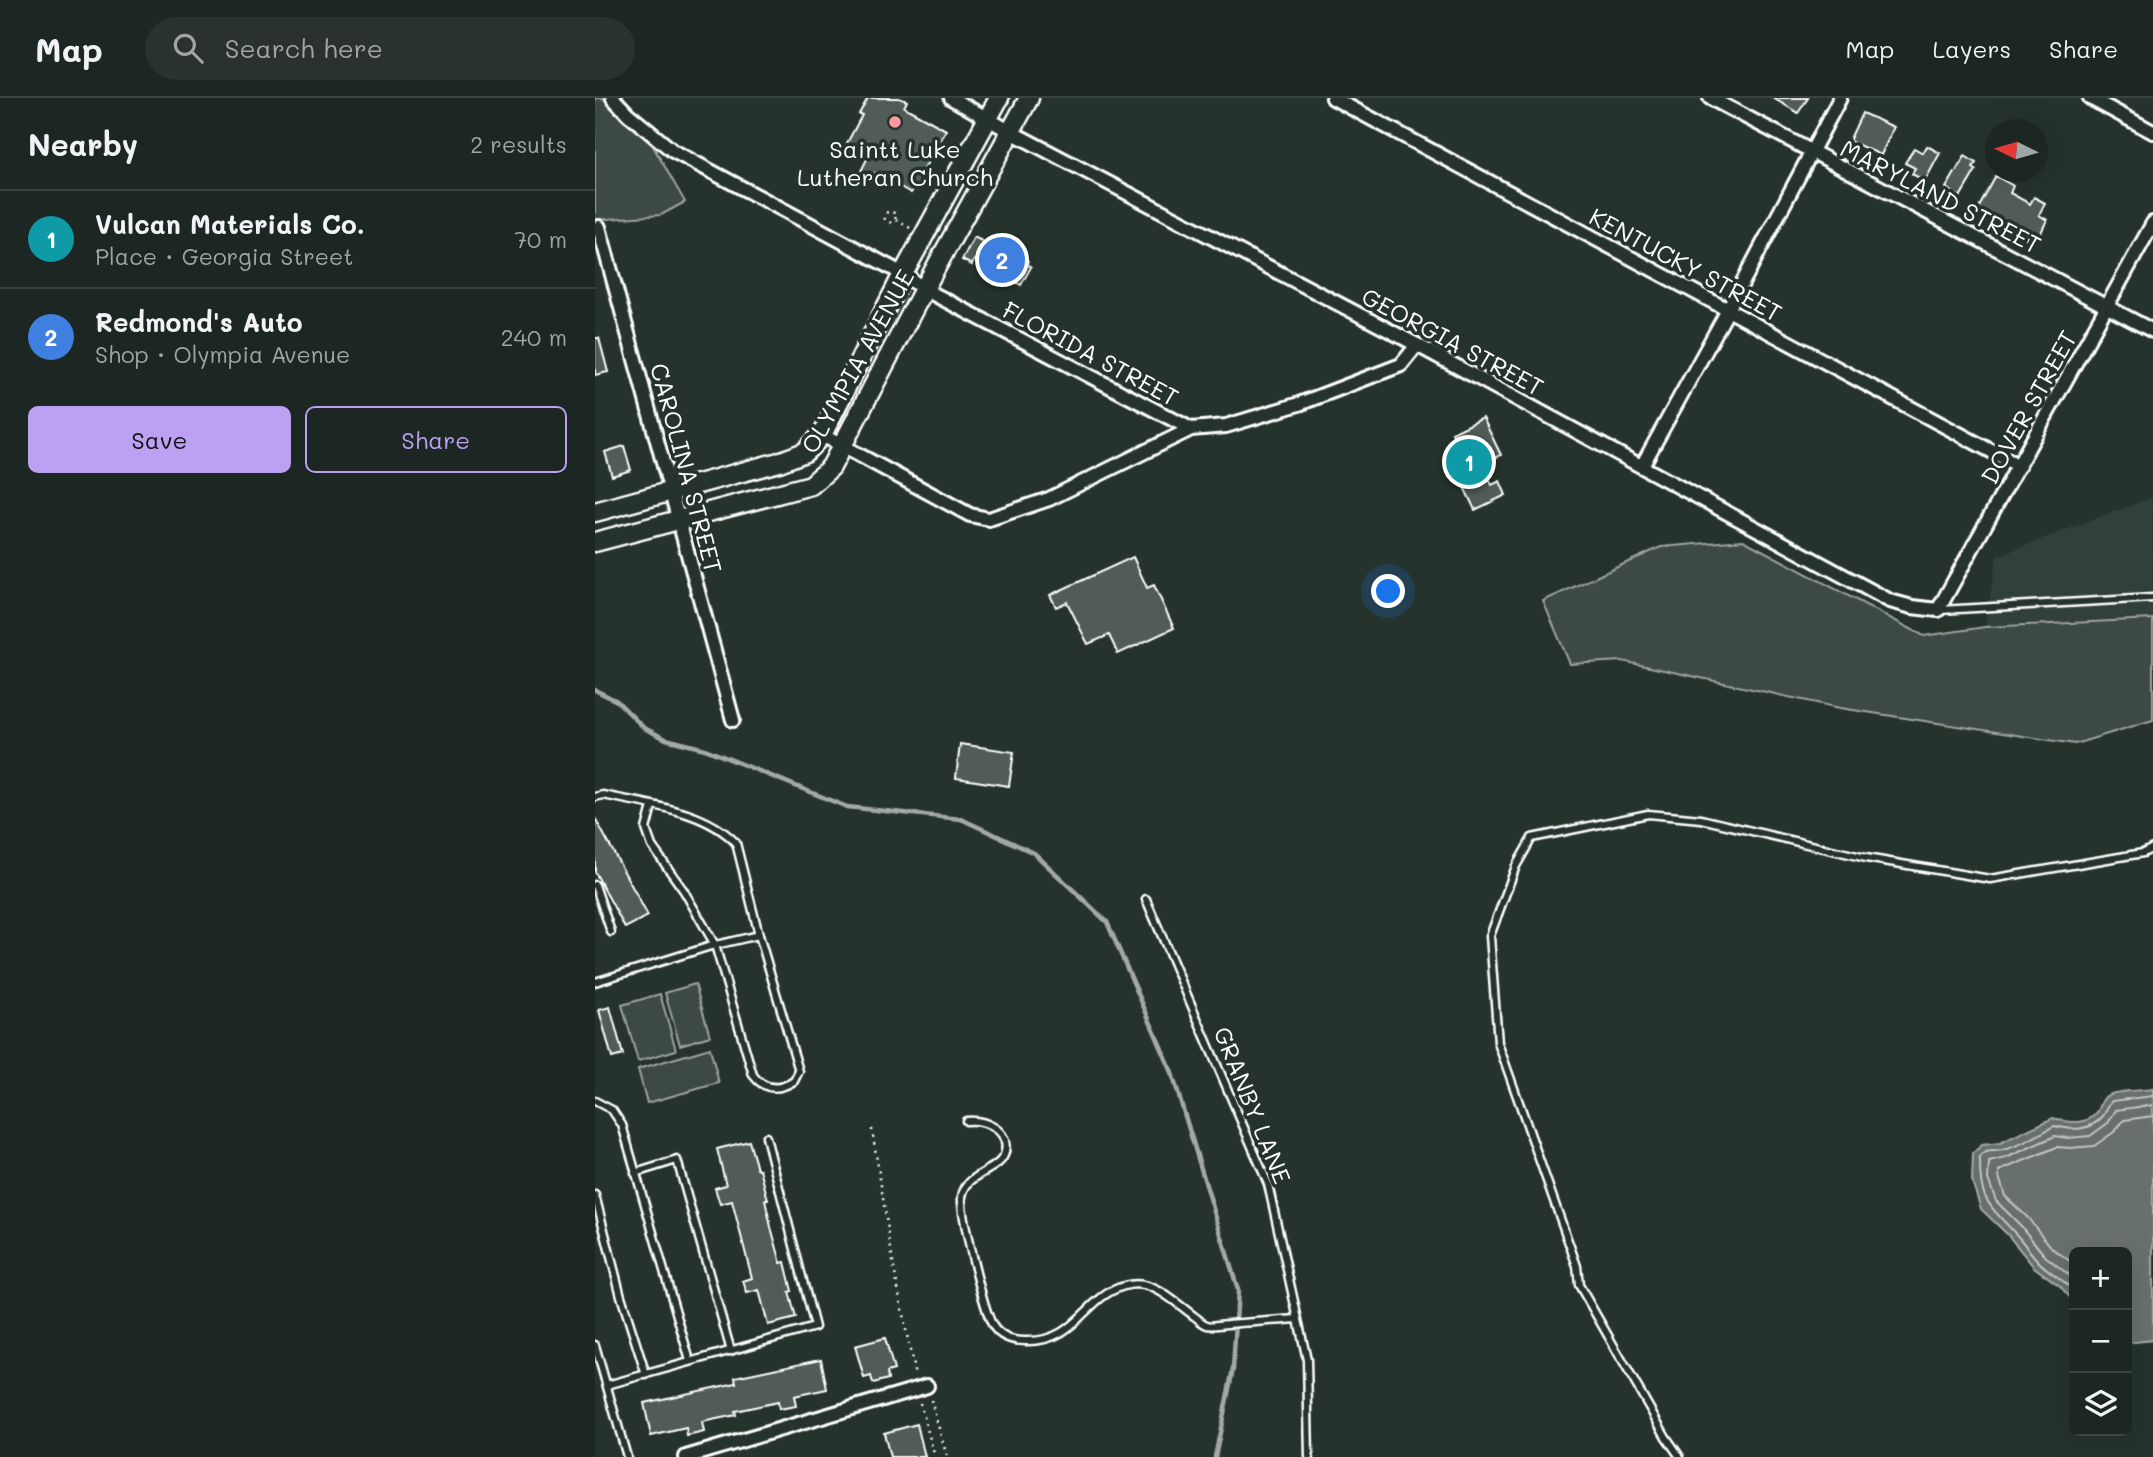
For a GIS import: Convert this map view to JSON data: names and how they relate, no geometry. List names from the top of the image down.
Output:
{
  "streets": {
    "main road": ["OLYMPIA AVENUE"],
    "street": [
      "MARYLAND STREET",
      "KENTUCKY STREET",
      "GEORGIA STREET",
      "FLORIDA STREET",
      "DOVER STREET",
      "CAROLINA STREET"
    ],
    "lane": ["GRANBY LANE"]
  },
  "crossings": [
    ["MARYLAND STREET", "DOVER STREET"],
    ["KENTUCKY STREET", "DOVER STREET"],
    ["GEORGIA STREET", "OLYMPIA AVENUE"],
    ["GEORGIA STREET", "DOVER STREET"],
    ["FLORIDA STREET", "OLYMPIA AVENUE"],
    ["OLYMPIA AVENUE", "CAROLINA STREET"]
  ],
  "places": ["Saintt Luke Lutheran Church"],
  "north": "left",
  "page": {
    "header": "Map",
    "search": "Search here",
    "nav": ["Map", "Layers", "Share"],
    "heading": ["Nearby", "2 results"],
    "list": [
      {
        "mark": "1",
        "name": "Vulcan Materials Co.",
        "note": "Place · Georgia Street",
        "value": "70 m"
      },
      {
        "mark": "2",
        "name": "Redmond's Auto",
        "note": "Shop · Olympia Avenue",
        "value": "240 m"
      }
    ],
    "pins": ["2", "1"],
    "buttons": ["Save", "Share"],
    "map_buttons": ["+", "−"]
  }
}
